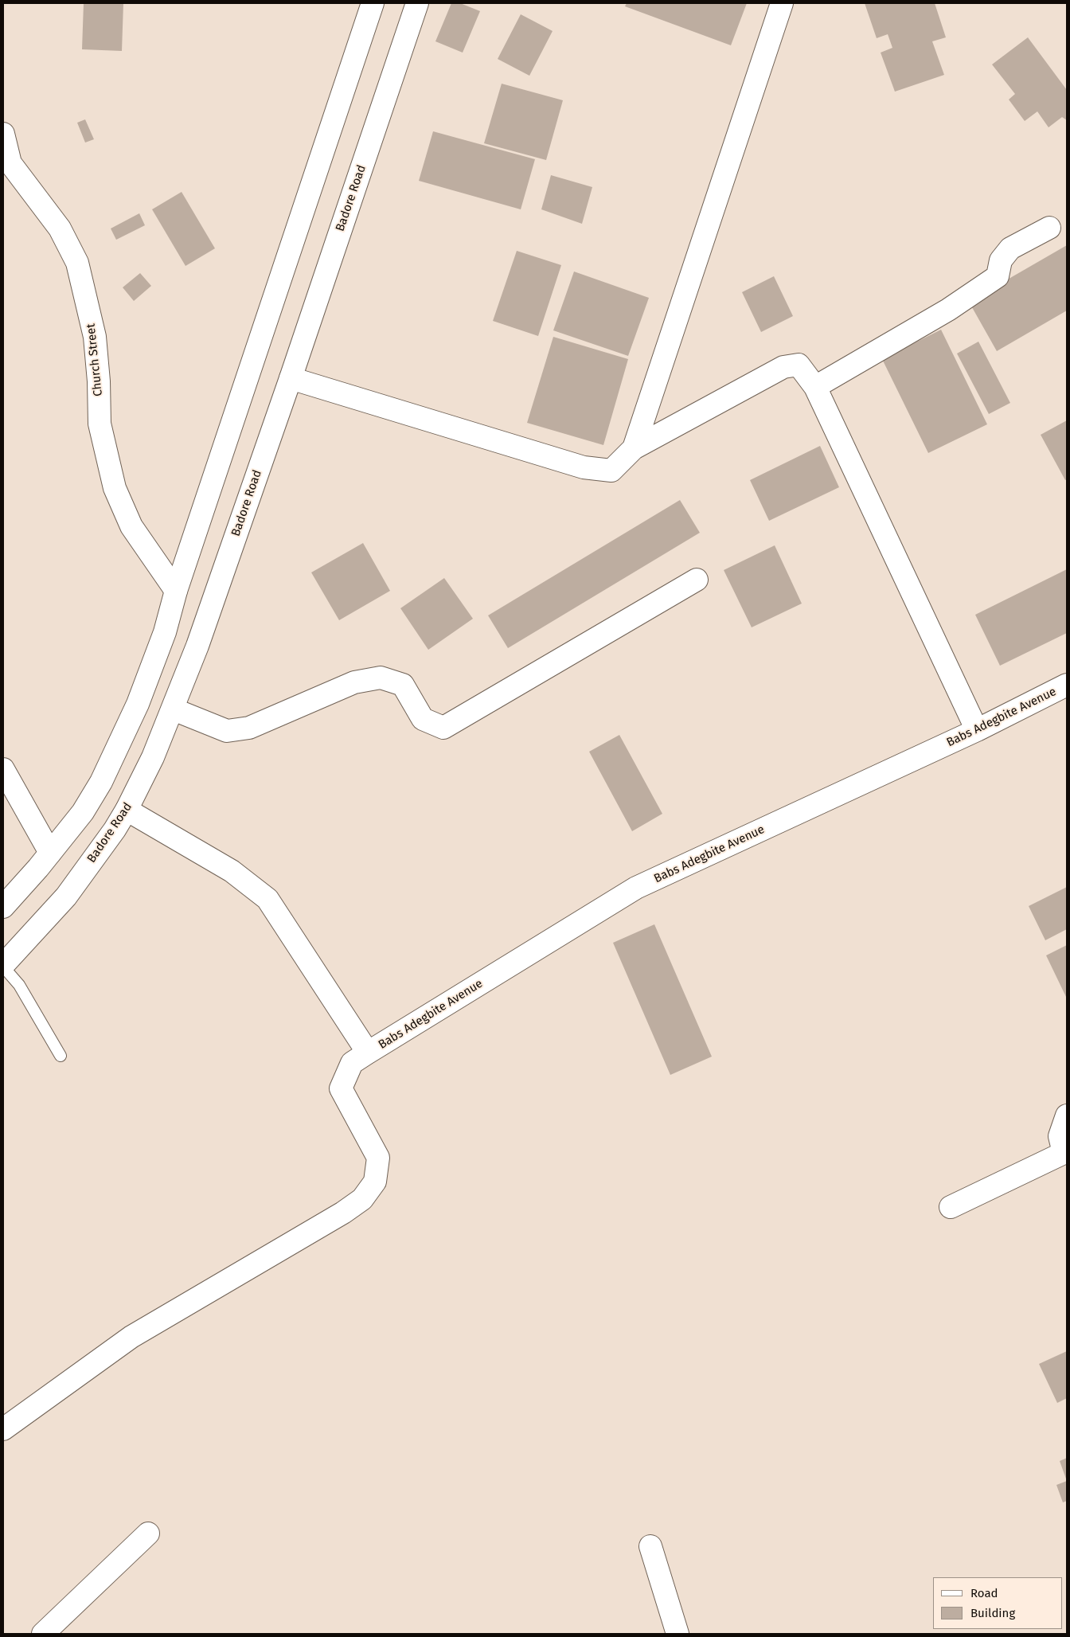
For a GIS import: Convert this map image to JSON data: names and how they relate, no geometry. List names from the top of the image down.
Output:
{
  "streets": {
    "street": ["Badore Road", "Church Street", "Babs Adegbite Avenue"]
  },
  "legend": ["Road", "Building"]
}
